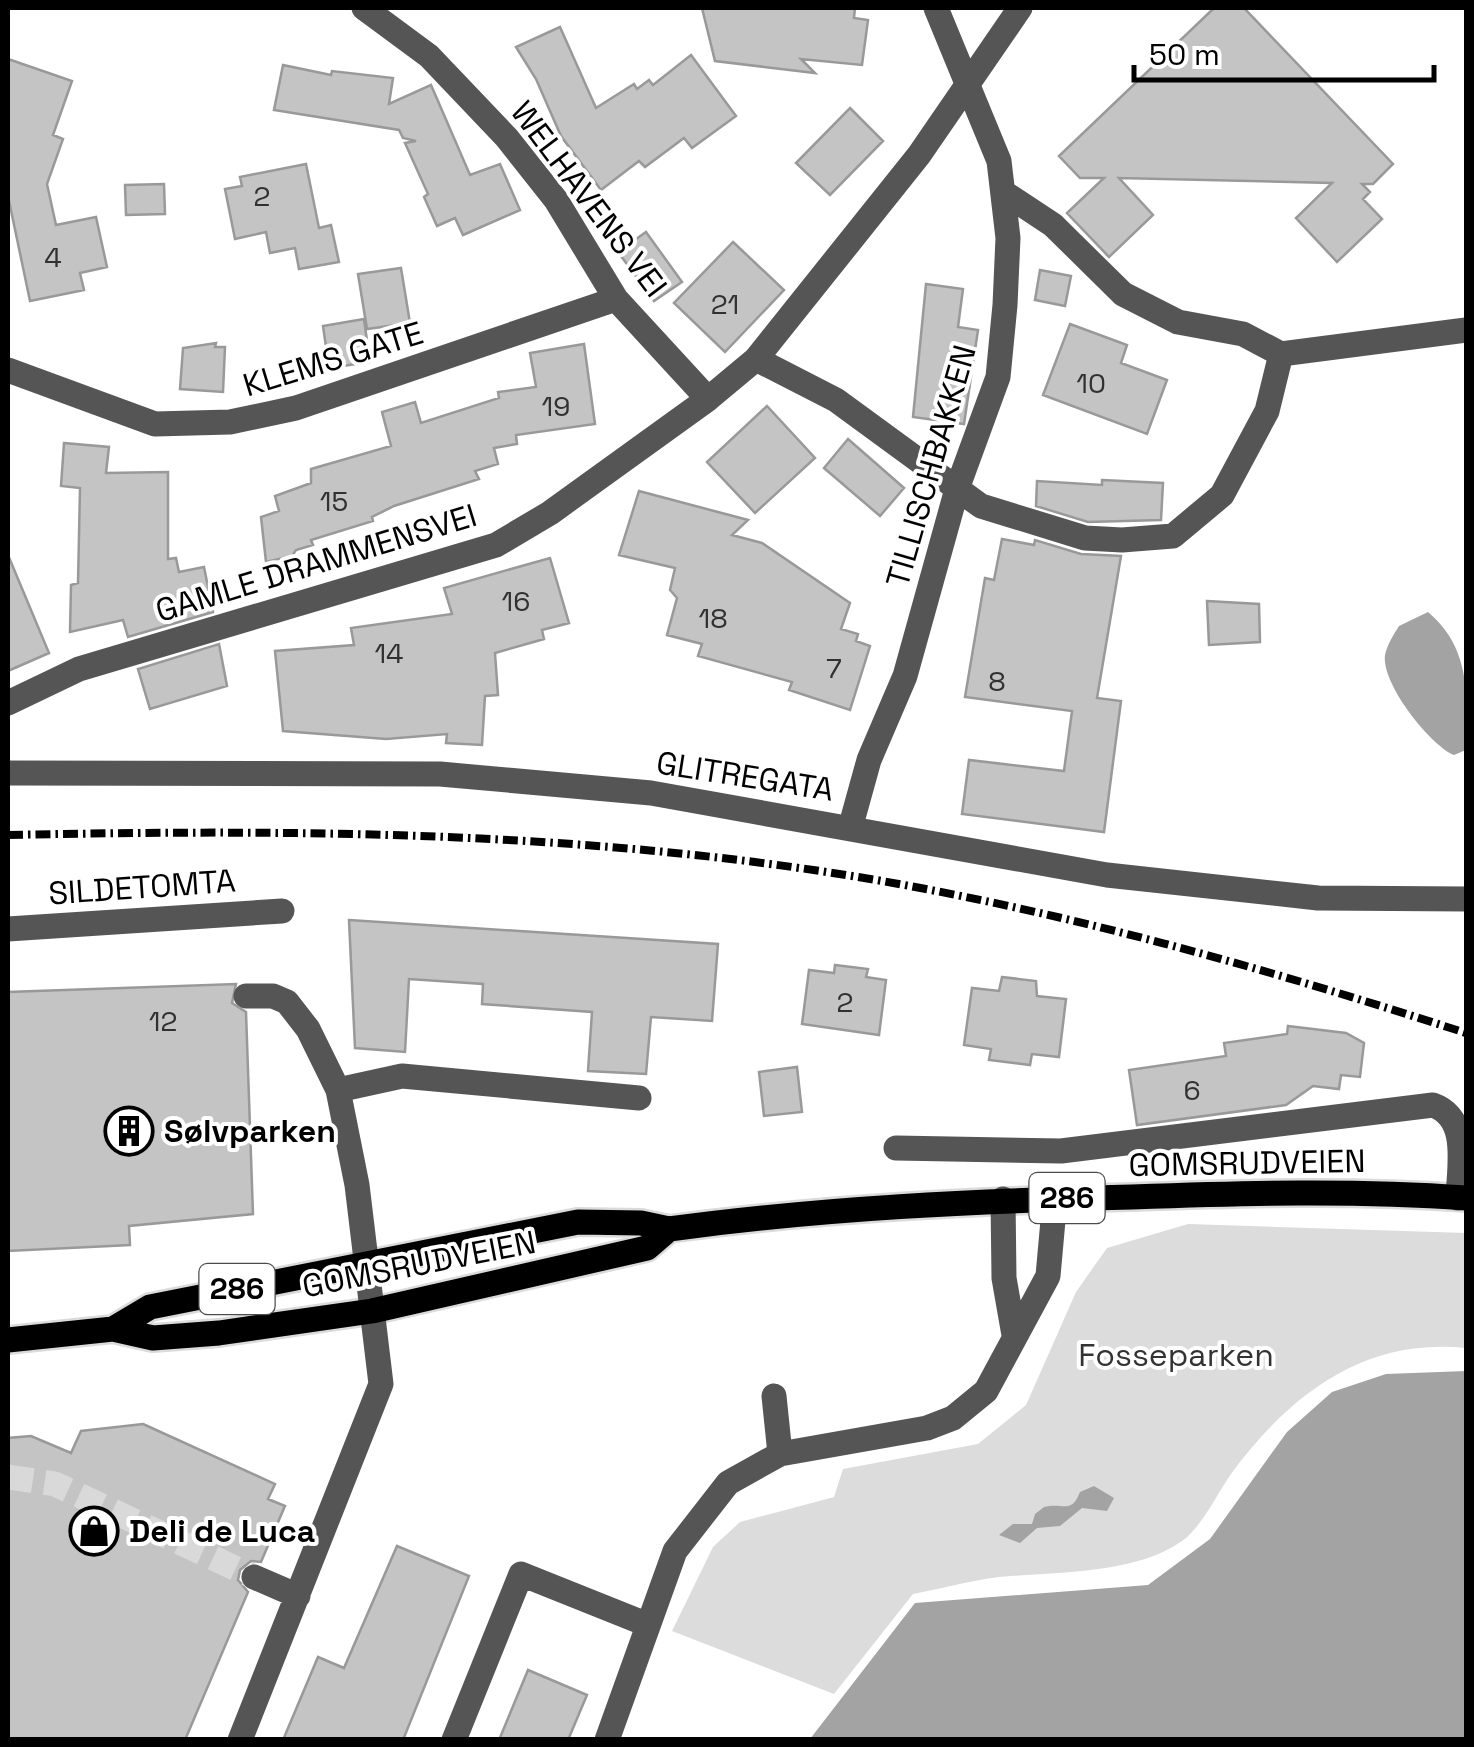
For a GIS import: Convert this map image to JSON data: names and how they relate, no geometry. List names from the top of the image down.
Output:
{
  "streets": {
    "main road": ["GOMSRUDVEIEN", "286"],
    "street": [
      "WELHAVENS VEI",
      "KLEMS GATE",
      "TILLISCHBAKKEN",
      "GAMLE DRAMMENSVEI",
      "GLITREGATA",
      "SILDETOMTA"
    ]
  },
  "crossings": [
    ["WELHAVENS VEI", "KLEMS GATE"],
    ["WELHAVENS VEI", "GAMLE DRAMMENSVEI"],
    ["TILLISCHBAKKEN", "GAMLE DRAMMENSVEI"],
    ["TILLISCHBAKKEN", "GLITREGATA"]
  ],
  "parks": ["Fosseparken"],
  "places": {
    "building": ["Sølvparken"],
    "shop": ["Deli de Luca"]
  },
  "house_numbers": [
    "2",
    "4",
    "21",
    "10",
    "19",
    "15",
    "16",
    "18",
    "14",
    "7",
    "8",
    "2",
    "12",
    "6"
  ],
  "scale_bar": "50 m"
}
